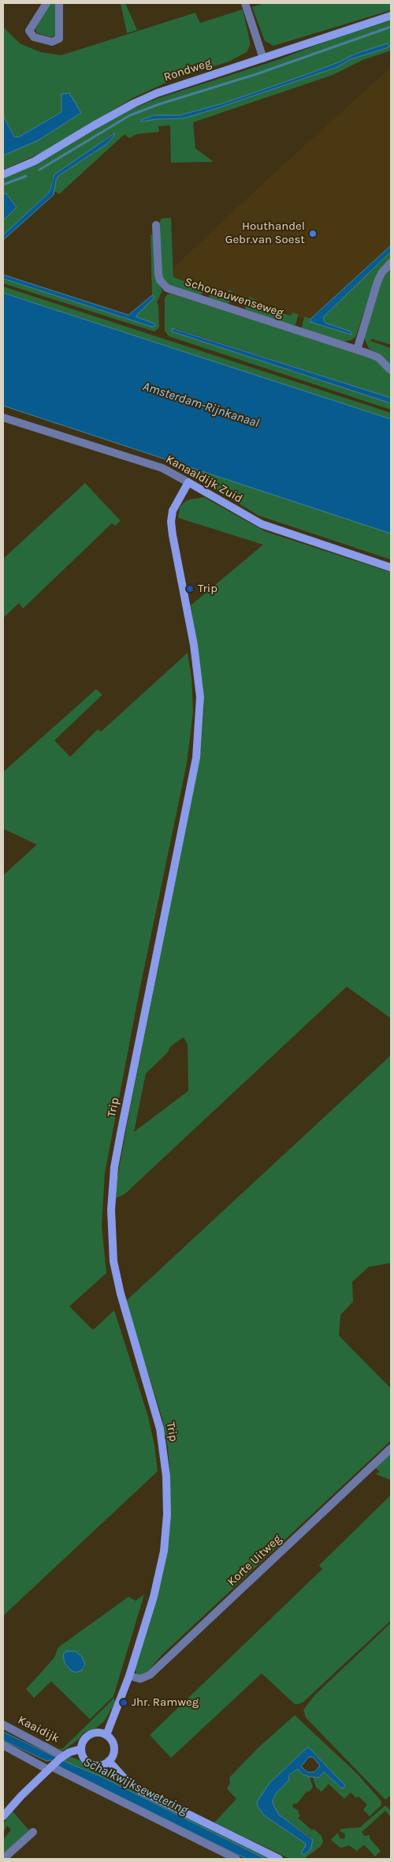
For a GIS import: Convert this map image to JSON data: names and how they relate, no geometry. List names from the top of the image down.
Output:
{
  "streets": {
    "street": [
      "Rondweg",
      "Schonauwenseweg",
      "Kanaaldijk Zuid",
      "Trip",
      "Korte Uitweg",
      "Kaaidijk"
    ]
  },
  "crossings": [
    ["Kanaaldijk Zuid", "Trip"],
    ["Trip", "Korte Uitweg"]
  ],
  "water": ["Amsterdam-Rijnkanaal", "Schalkwijksewetering"],
  "places": ["Houthandel Gebr.van Soest", "Trip", "Jhr. Ramweg"]
}
